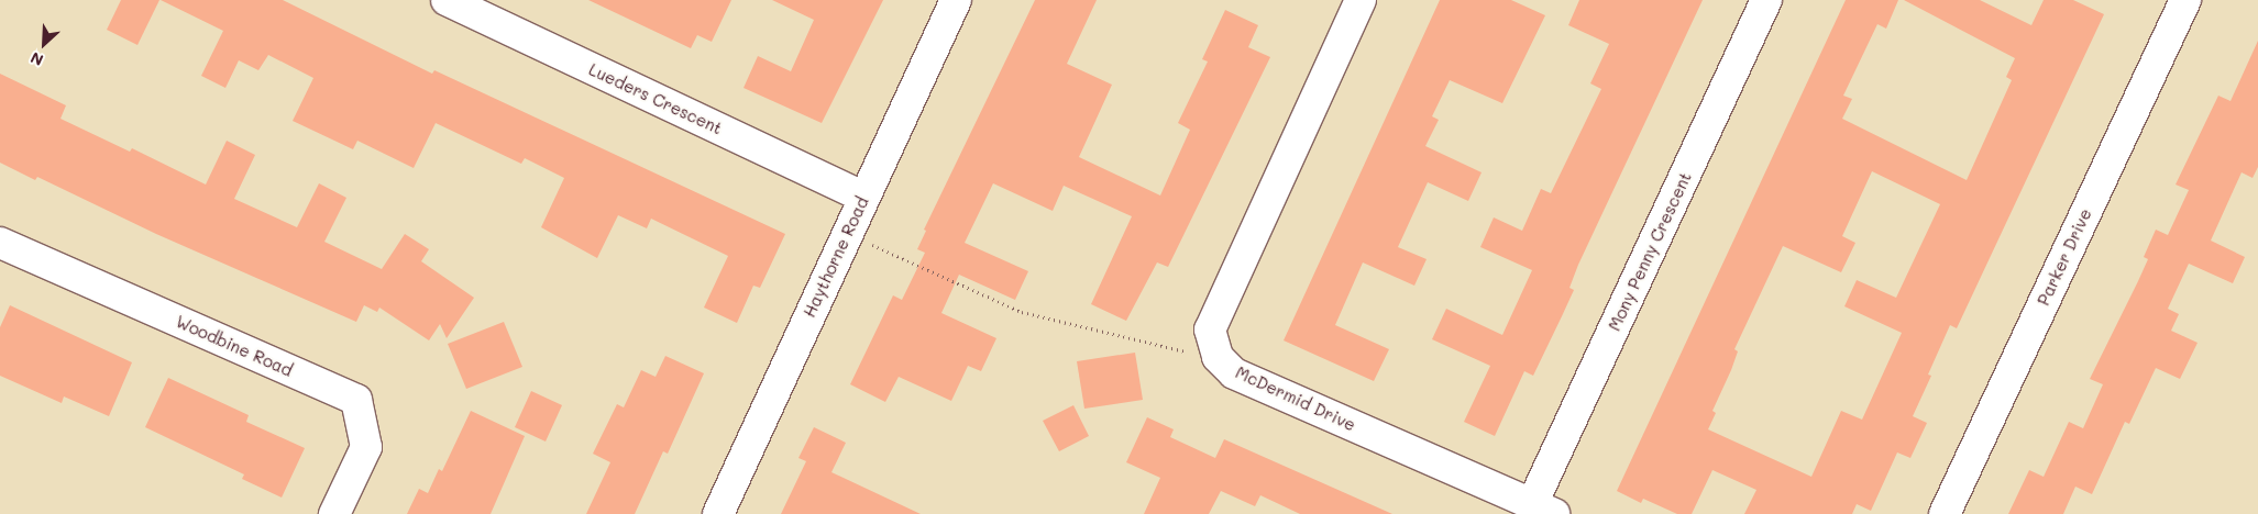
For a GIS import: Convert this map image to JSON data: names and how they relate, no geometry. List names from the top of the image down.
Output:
{
  "streets": {
    "street": [
      "Lueders Crescent",
      "Mony Penny Crescent",
      "Haythorne Road",
      "Parker Drive",
      "Woodbine Road",
      "McDermid Drive"
    ]
  },
  "crossings": [
    ["Lueders Crescent", "Haythorne Road"],
    ["Mony Penny Crescent", "McDermid Drive"]
  ],
  "north": "bottom left"
}
